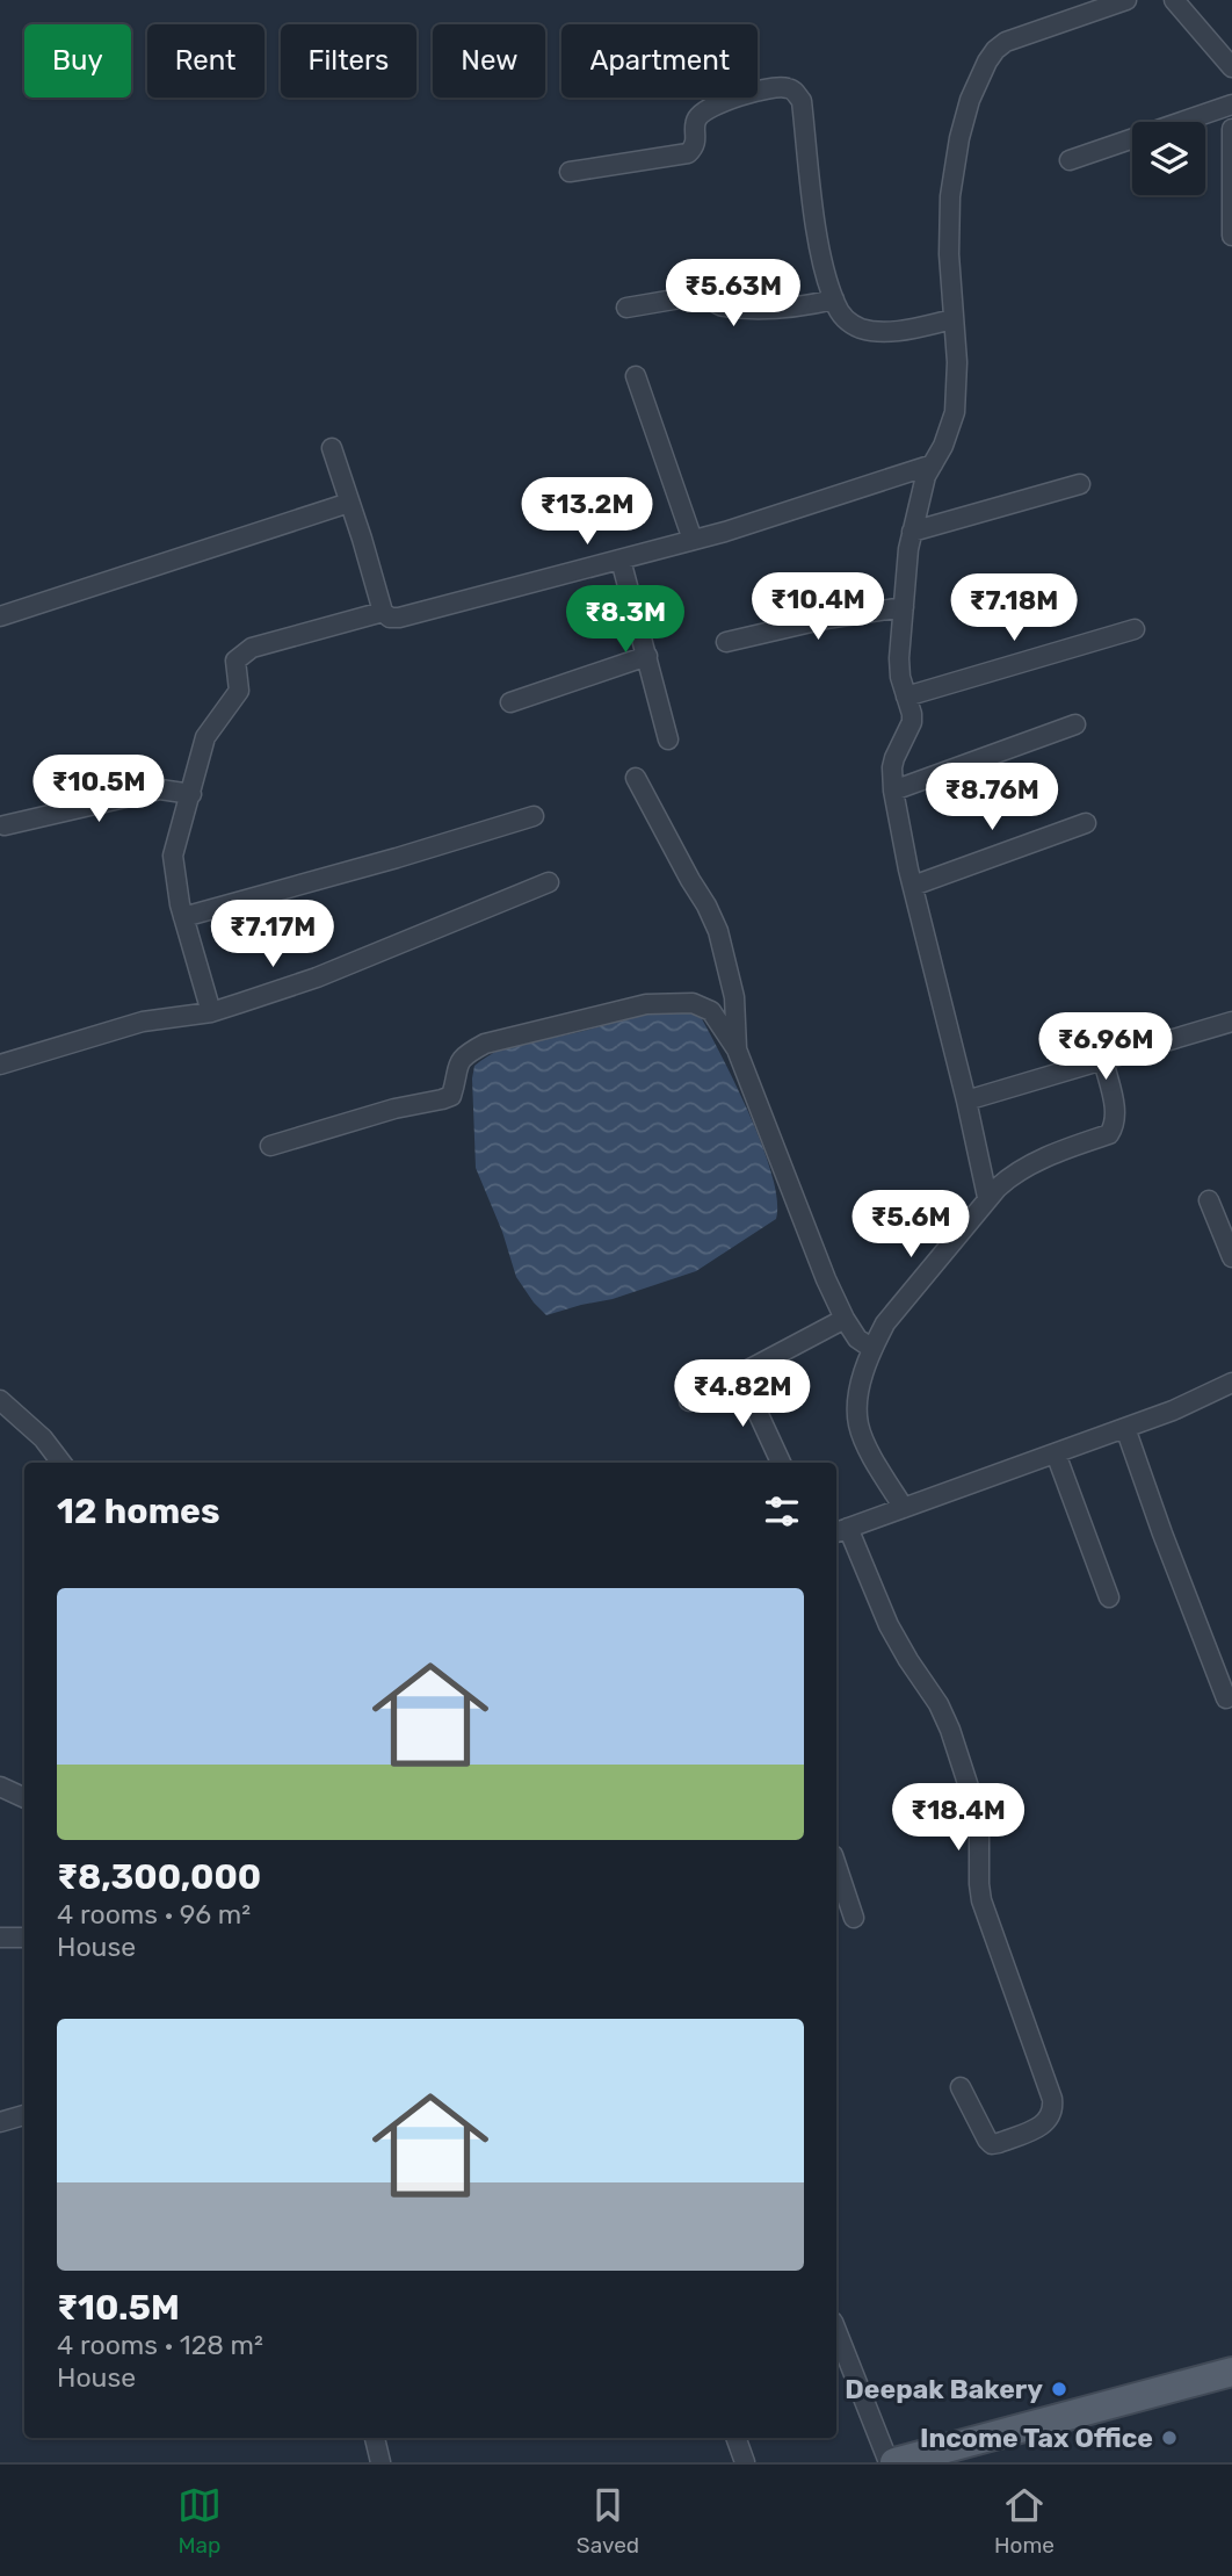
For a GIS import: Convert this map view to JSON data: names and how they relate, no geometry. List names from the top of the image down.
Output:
{
  "places": ["Deepak Bakery", "Income Tax Office"],
  "page": {
    "chip": [
      "Buy",
      "Rent",
      "Filters",
      "New",
      "Apartment"
    ],
    "price": [
      "₹5.63M",
      "₹13.2M",
      "₹10.4M",
      "₹7.18M",
      "₹8.3M",
      "₹10.5M",
      "₹8.76M",
      "₹7.17M",
      "₹6.96M",
      "₹5.6M",
      "₹4.82M",
      "₹18.4M"
    ],
    "heading": "12 homes",
    "list": [
      {
        "name": "₹8,300,000",
        "note": "4 rooms · 96 m² · House"
      },
      {
        "name": "₹10.5M",
        "note": "4 rooms · 128 m² · House"
      }
    ],
    "tabs": ["Map", "Saved", "Home"]
  }
}
